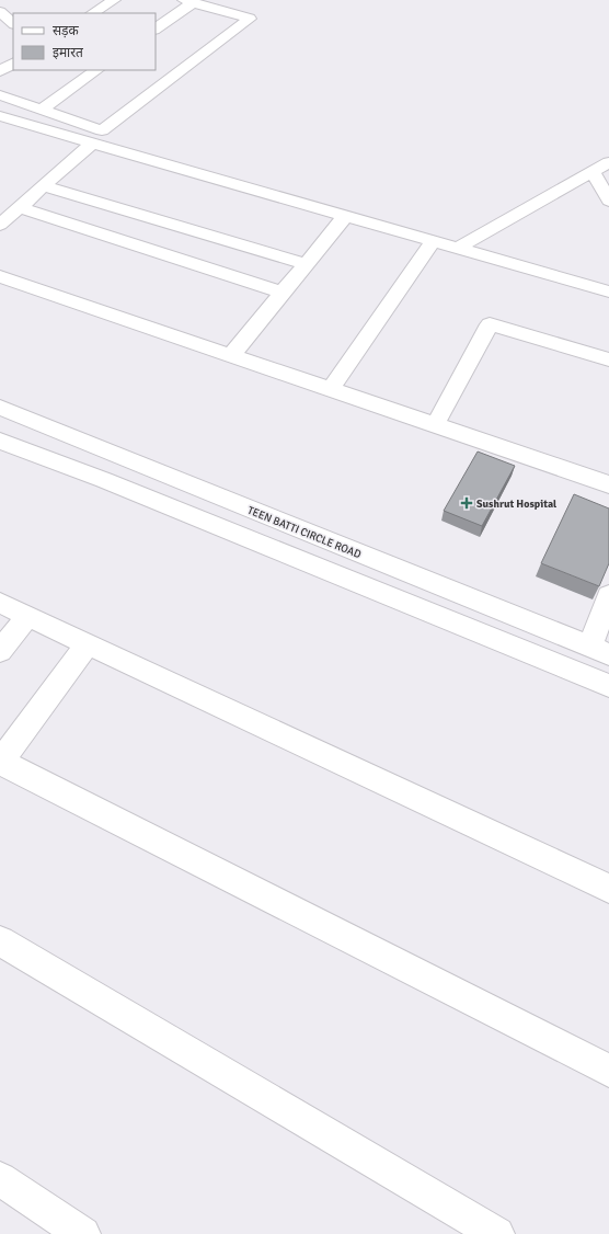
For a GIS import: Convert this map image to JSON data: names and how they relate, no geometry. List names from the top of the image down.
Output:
{
  "streets": {
    "street": ["TEEN BATTI CIRCLE ROAD"]
  },
  "places": {
    "health": ["Sushrut Hospital"]
  },
  "legend": ["सड़क", "इमारत"]
}
